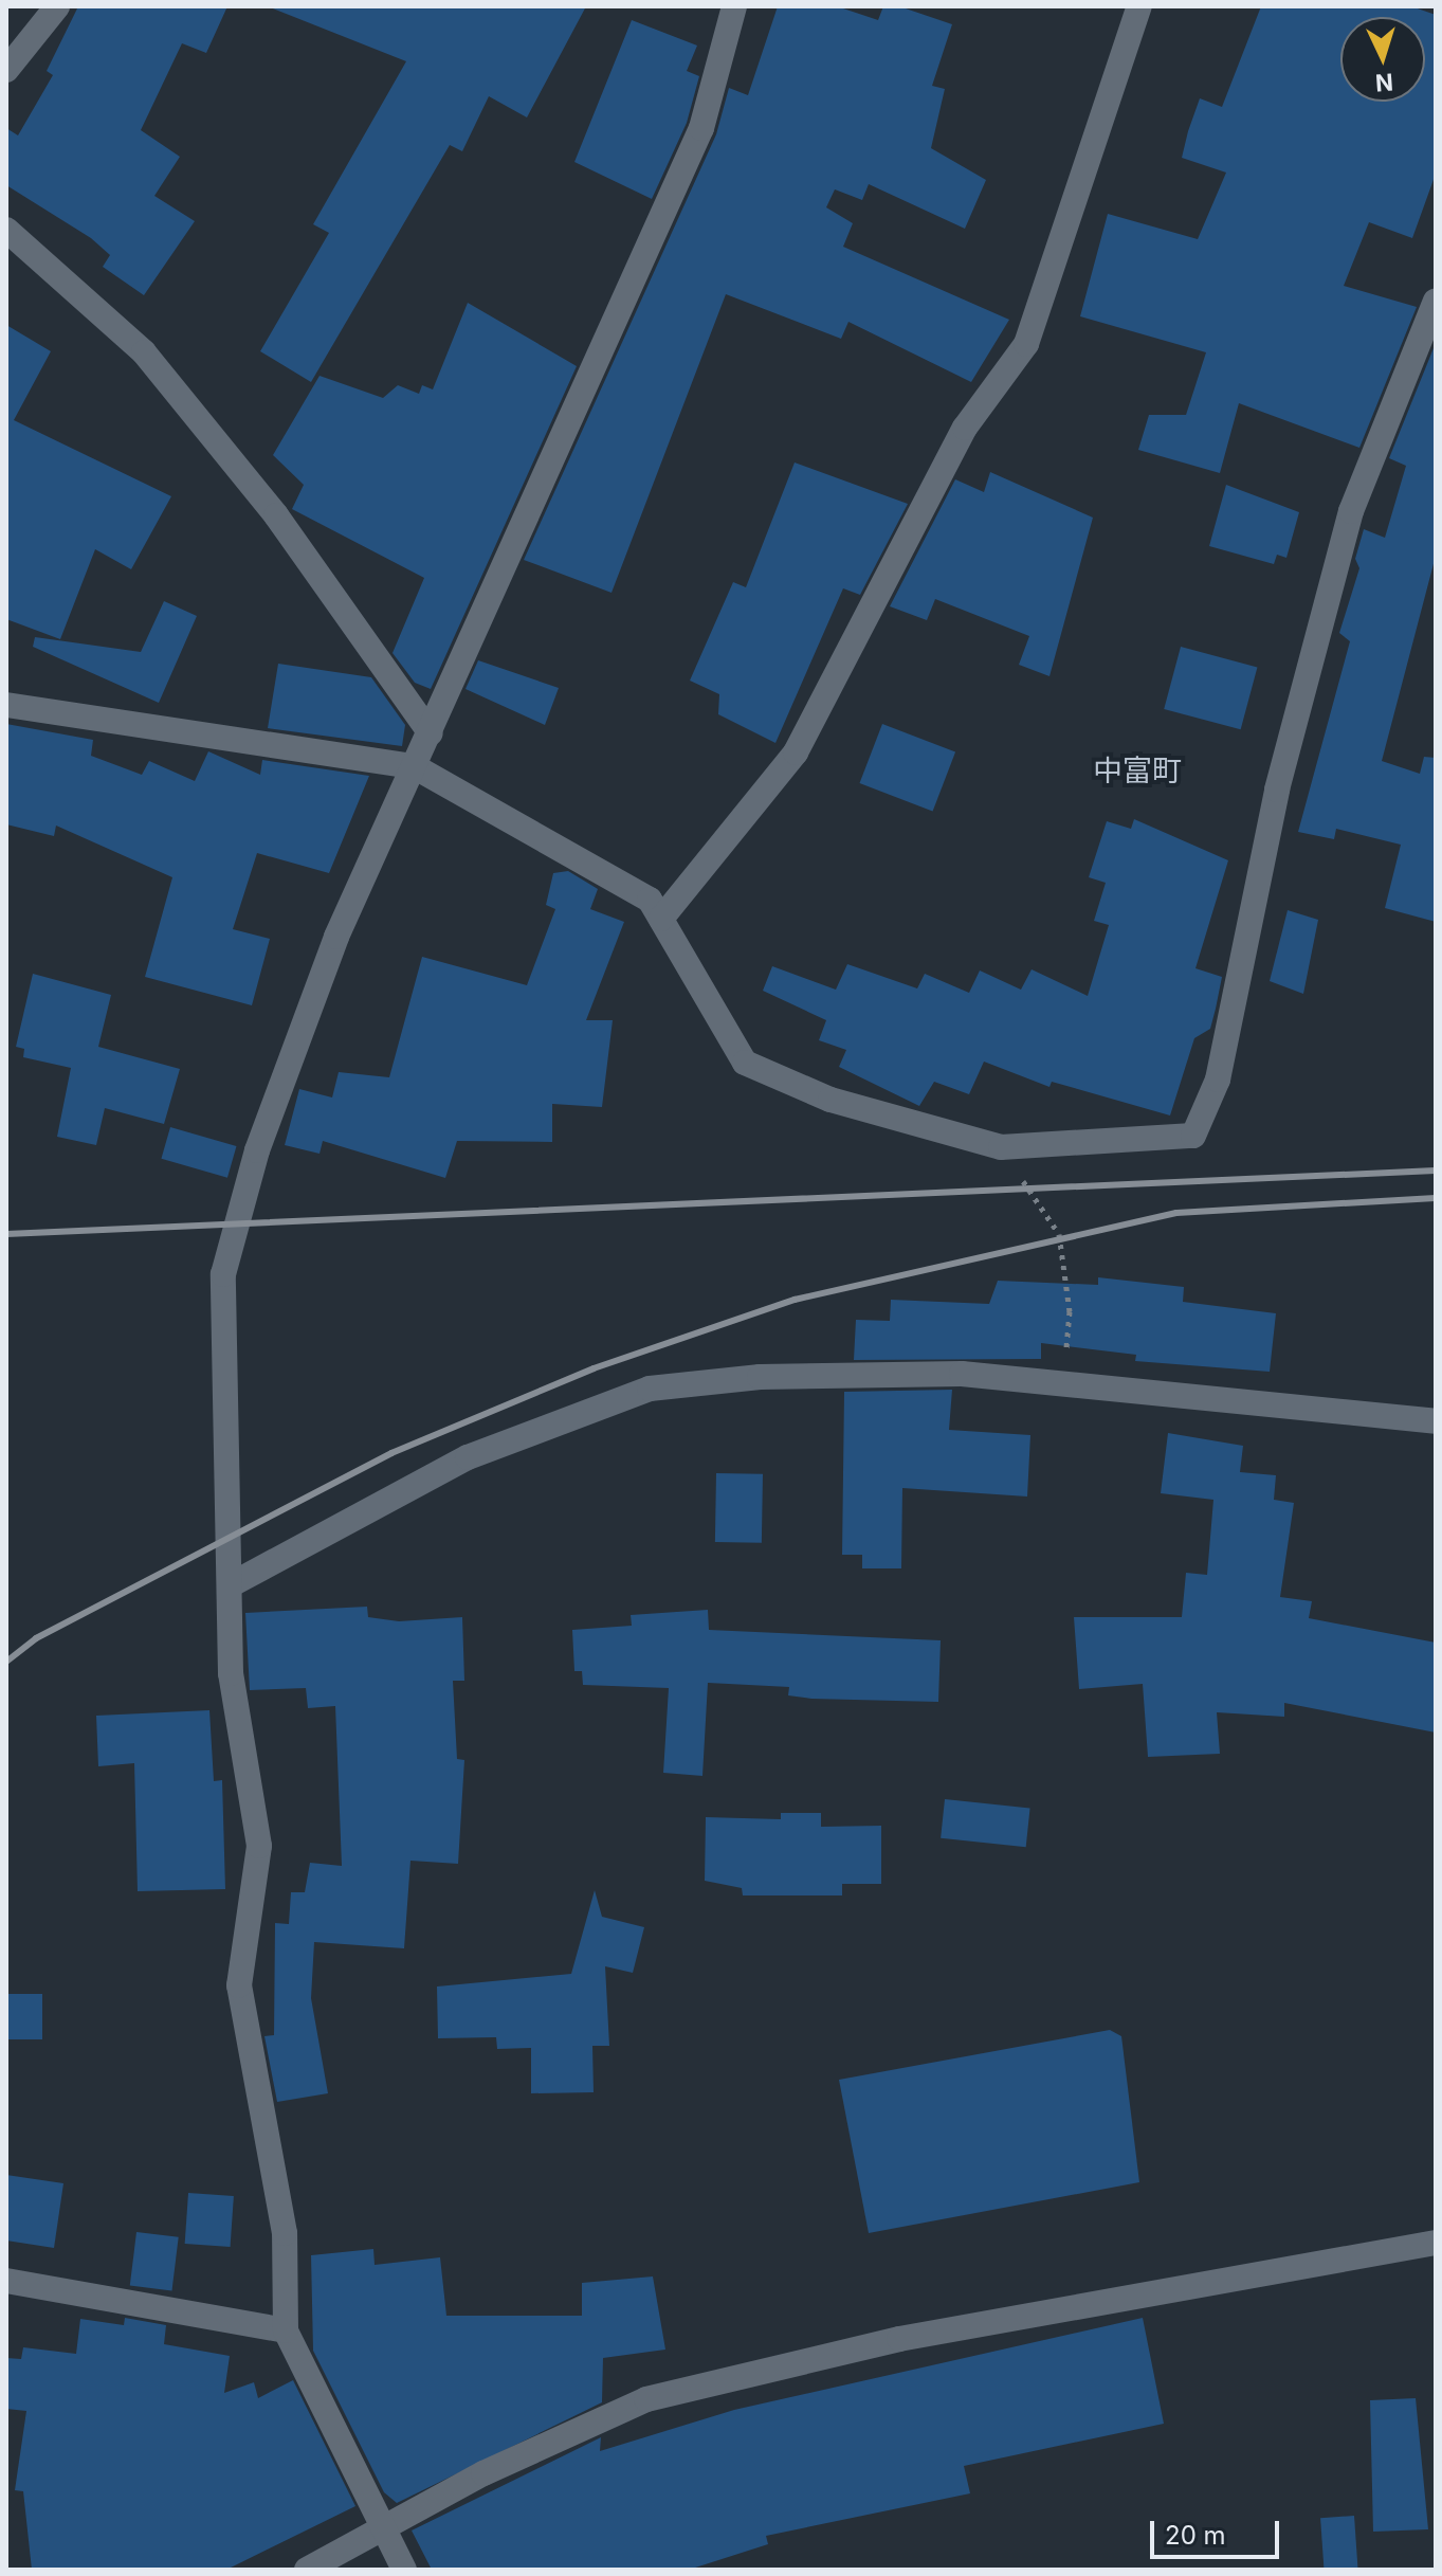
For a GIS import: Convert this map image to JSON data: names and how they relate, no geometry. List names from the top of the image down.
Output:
{
  "districts": ["中富町"],
  "scale_bar": "20 m",
  "north": "bottom"
}
